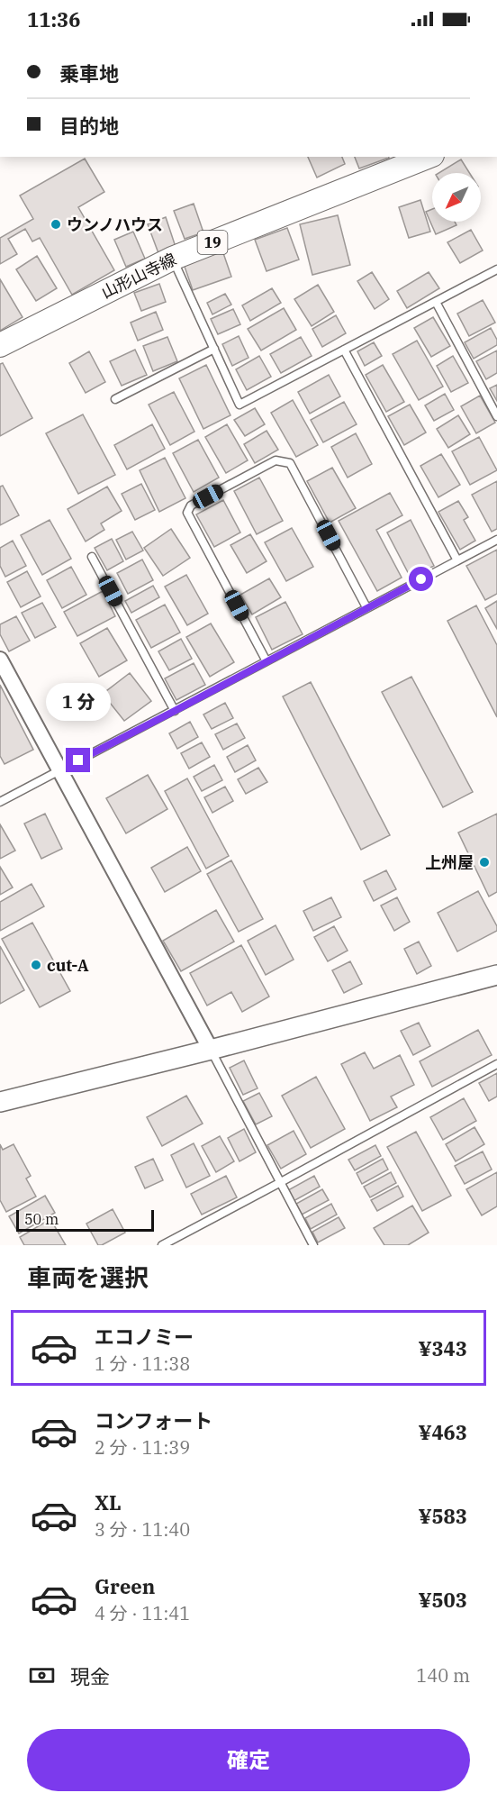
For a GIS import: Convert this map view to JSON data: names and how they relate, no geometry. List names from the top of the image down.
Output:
{
  "streets": {
    "main road": ["19", "山形山寺線"]
  },
  "places": ["ウンノハウス", "上州屋", "cut-A"],
  "scale_bar": "50 m",
  "north": "bottom left",
  "page": {
    "status": "11:36",
    "banner": ["乗車地", "目的地"],
    "bubble": "1 分",
    "scale": "50 m",
    "heading": "車両を選択",
    "list": [
      {
        "name": "エコノミー",
        "note": "1 分 · 11:38",
        "value": "¥343"
      },
      {
        "name": "コンフォート",
        "note": "2 分 · 11:39",
        "value": "¥463"
      },
      {
        "name": "XL",
        "note": "3 分 · 11:40",
        "value": "¥583"
      },
      {
        "name": "Green",
        "note": "4 分 · 11:41",
        "value": "¥503"
      }
    ],
    "pay": ["現金", "140 m"],
    "buttons": "確定"
  }
}
